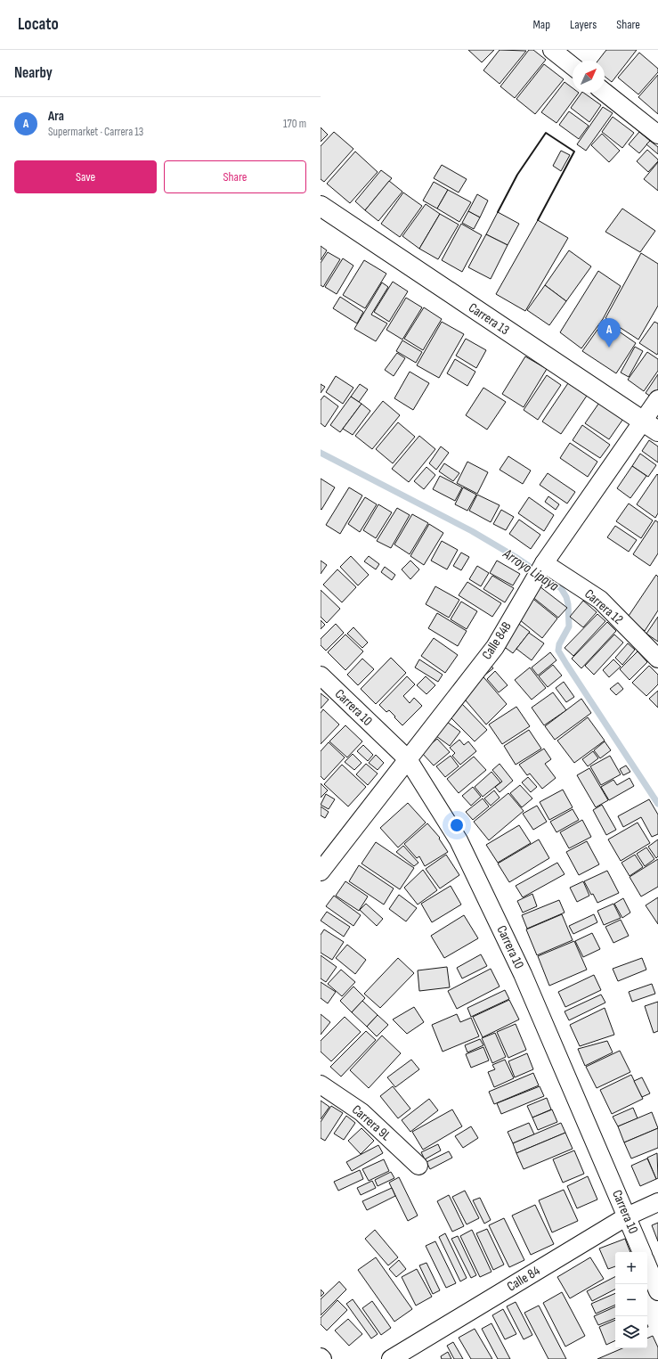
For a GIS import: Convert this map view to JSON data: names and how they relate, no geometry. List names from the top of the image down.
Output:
{
  "streets": {
    "street": [
      "Carrera 13",
      "Carrera 12",
      "Calle 84B",
      "Carrera 10",
      "Carrera 9L",
      "Calle 84"
    ]
  },
  "crossings": [
    ["Carrera 13", "Calle 84B"],
    ["Carrera 12", "Calle 84B"],
    ["Calle 84B", "Carrera 10"],
    ["Carrera 10", "Calle 84"]
  ],
  "water": ["Arroyo Lipaya"],
  "north": "top right",
  "page": {
    "header": "Locato",
    "nav": ["Map", "Layers", "Share"],
    "heading": "Nearby",
    "list": [
      {
        "mark": "A",
        "name": "Ara",
        "note": "Supermarket · Carrera 13",
        "value": "170 m"
      }
    ],
    "buttons": ["Save", "Share"],
    "pins": "A",
    "map_buttons": ["+", "−"]
  }
}
